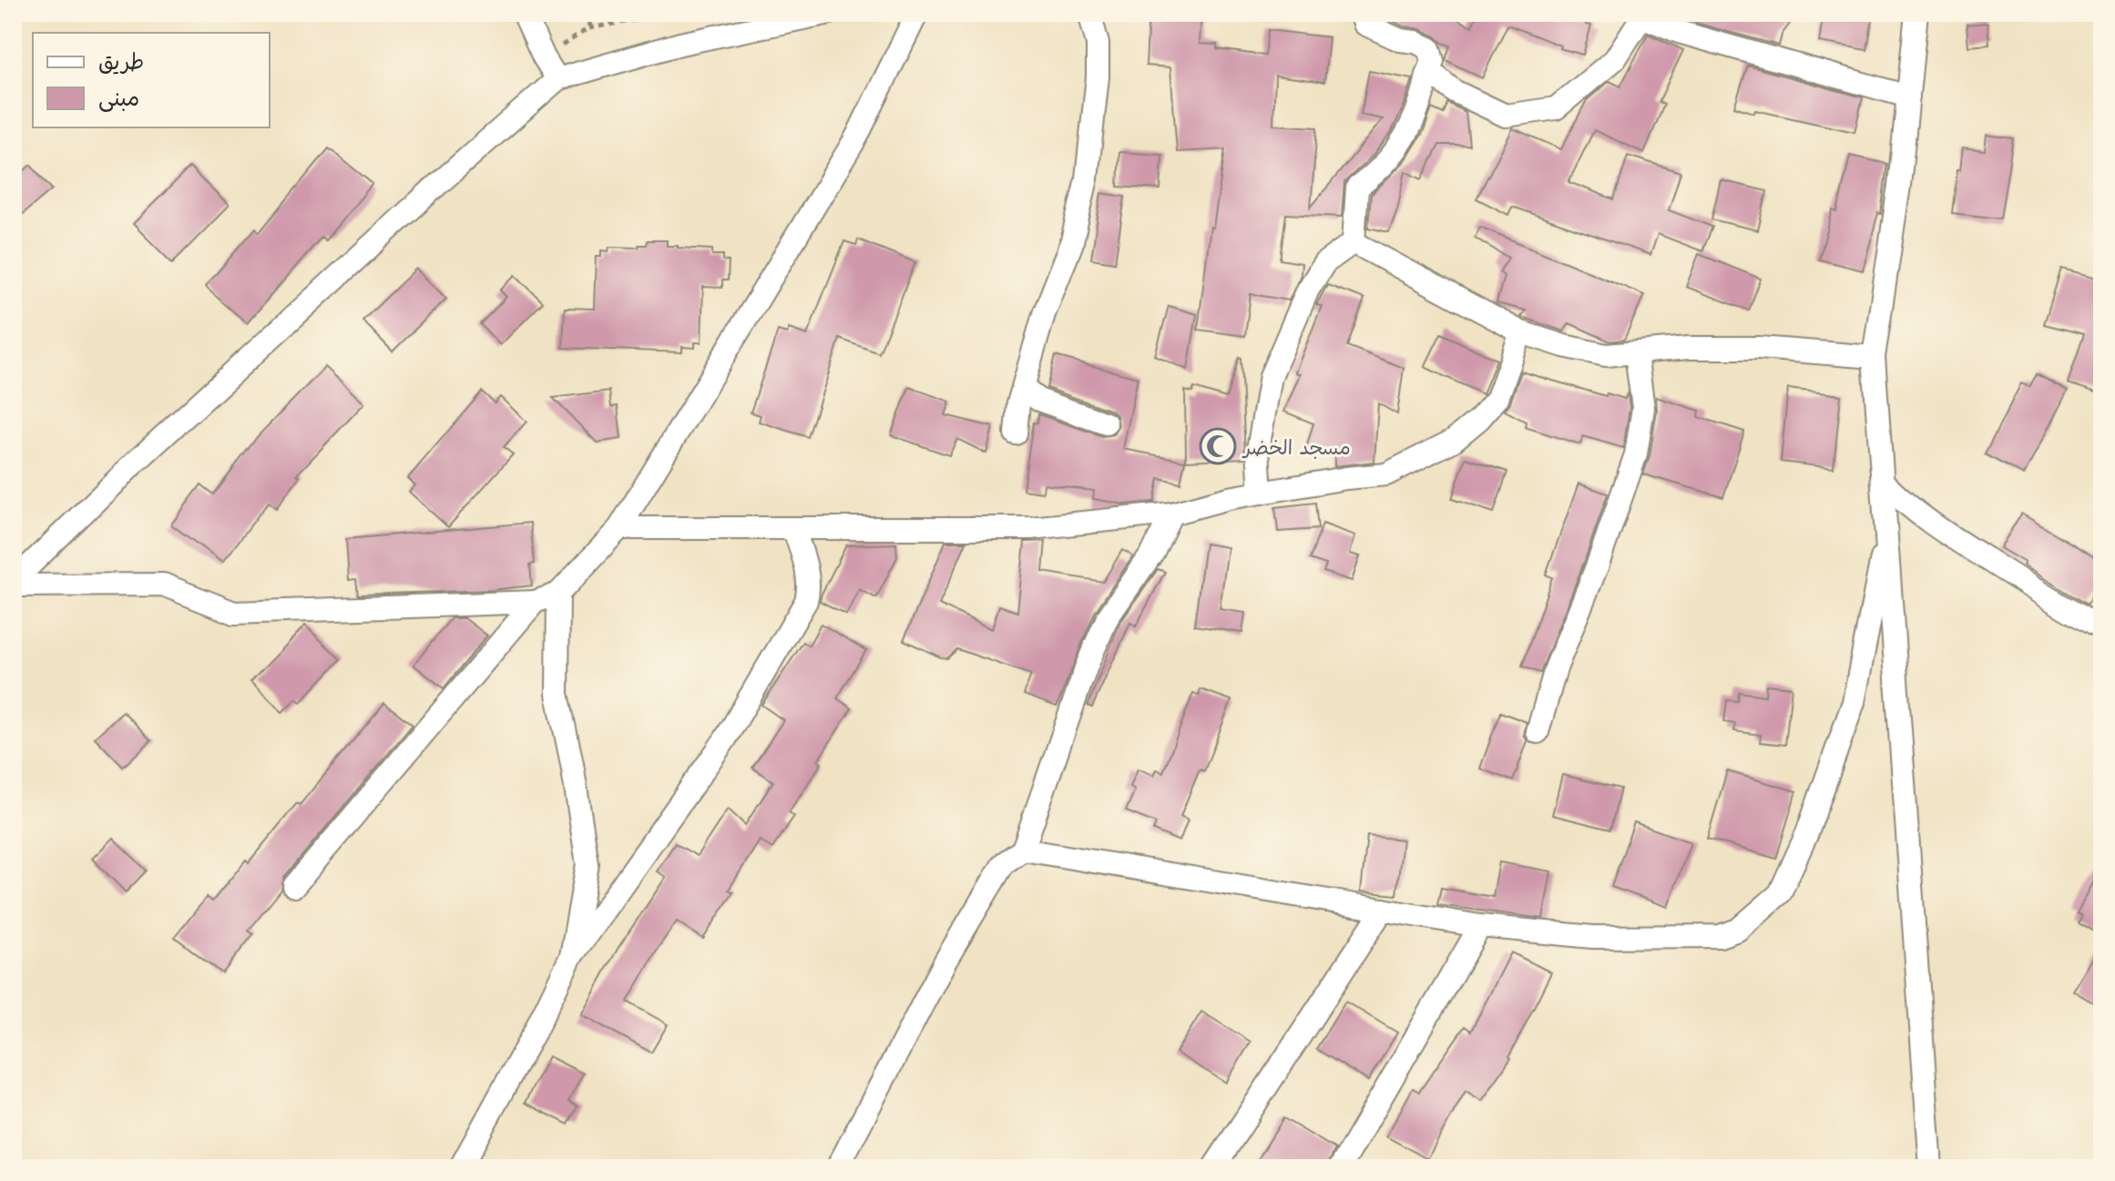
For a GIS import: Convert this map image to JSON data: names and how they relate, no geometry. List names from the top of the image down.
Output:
{
  "places": {
    "mosque": ["مسجد الخضر"]
  },
  "legend": ["طريق", "مبنى"]
}
